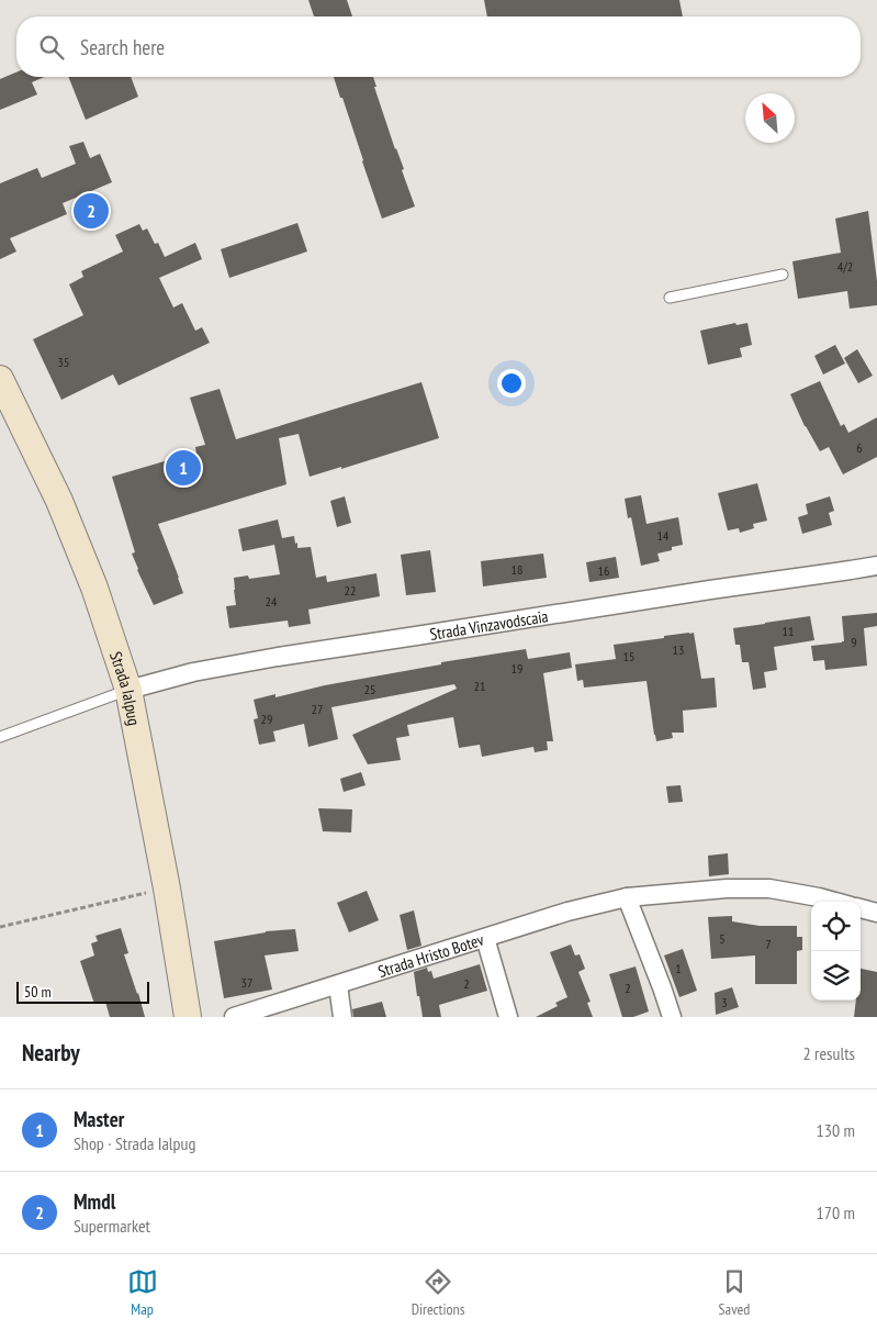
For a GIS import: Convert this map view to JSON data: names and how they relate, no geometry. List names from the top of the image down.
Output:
{
  "streets": {
    "street": ["Strada Vinzavodscaia", "Strada Ialpug", "Strada Hristo Botev"]
  },
  "crossings": [
    ["Strada Vinzavodscaia", "Strada Ialpug"]
  ],
  "house_numbers": [
    "4/2",
    "35",
    "6",
    "14",
    "18",
    "16",
    "22",
    "24",
    "11",
    "9",
    "13",
    "15",
    "19",
    "21",
    "25",
    "27",
    "29",
    "5",
    "7",
    "1",
    "37",
    "2",
    "2",
    "3"
  ],
  "scale_bar": "50 m",
  "north": "top left",
  "page": {
    "search": "Search here",
    "pins": ["2", "1"],
    "scale": "50 m",
    "heading": ["Nearby", "2 results"],
    "list": [
      {
        "mark": "1",
        "name": "Master",
        "note": "Shop · Strada Ialpug",
        "value": "130 m"
      },
      {
        "mark": "2",
        "name": "Mmdl",
        "note": "Supermarket",
        "value": "170 m"
      }
    ],
    "nav": ["Map", "Directions", "Saved"]
  }
}
